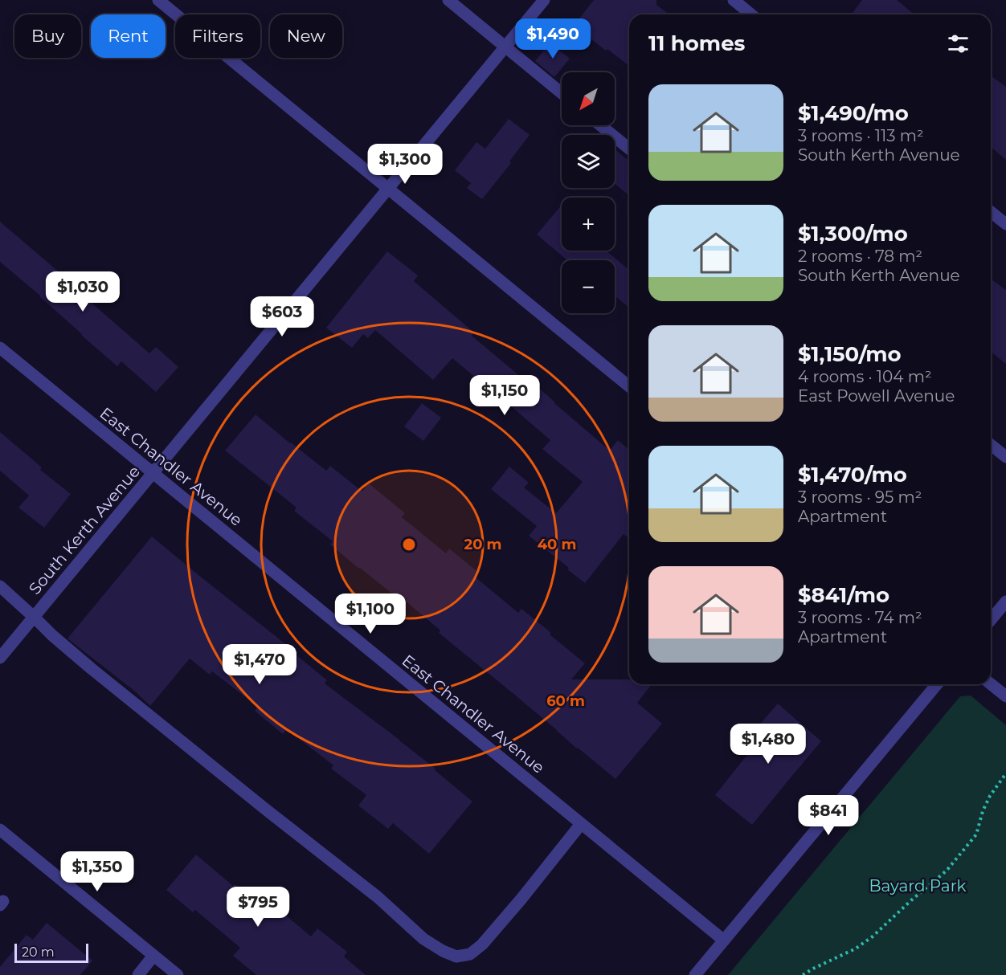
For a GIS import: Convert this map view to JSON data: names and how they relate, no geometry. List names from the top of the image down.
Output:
{
  "streets": {
    "street": ["East Chandler Avenue", "South Kerth Avenue"]
  },
  "crossings": [
    ["East Chandler Avenue", "South Kerth Avenue"]
  ],
  "parks": ["Bayard Park"],
  "scale_bar": "20 m",
  "north": "bottom left",
  "page": {
    "chip": [
      "Buy",
      "Rent",
      "Filters",
      "New"
    ],
    "heading": "11 homes",
    "price": [
      "$1,490",
      "$1,300",
      "$1,030",
      "$603",
      "$1,150",
      "$1,100",
      "$1,470",
      "$1,480",
      "$841",
      "$1,350",
      "$795"
    ],
    "map_buttons": ["+", "−"],
    "list": [
      {
        "name": "$1,490/mo",
        "note": "3 rooms · 113 m² · South Kerth Avenue"
      },
      {
        "name": "$1,300/mo",
        "note": "2 rooms · 78 m² · South Kerth Avenue"
      },
      {
        "name": "$1,150/mo",
        "note": "4 rooms · 104 m² · East Powell Avenue"
      },
      {
        "name": "$1,470/mo",
        "note": "3 rooms · 95 m² · Apartment"
      },
      {
        "name": "$841/mo",
        "note": "3 rooms · 74 m² · Apartment"
      }
    ],
    "scale": "20 m"
  },
  "rings": ["20 m", "40 m", "60 m"]
}
